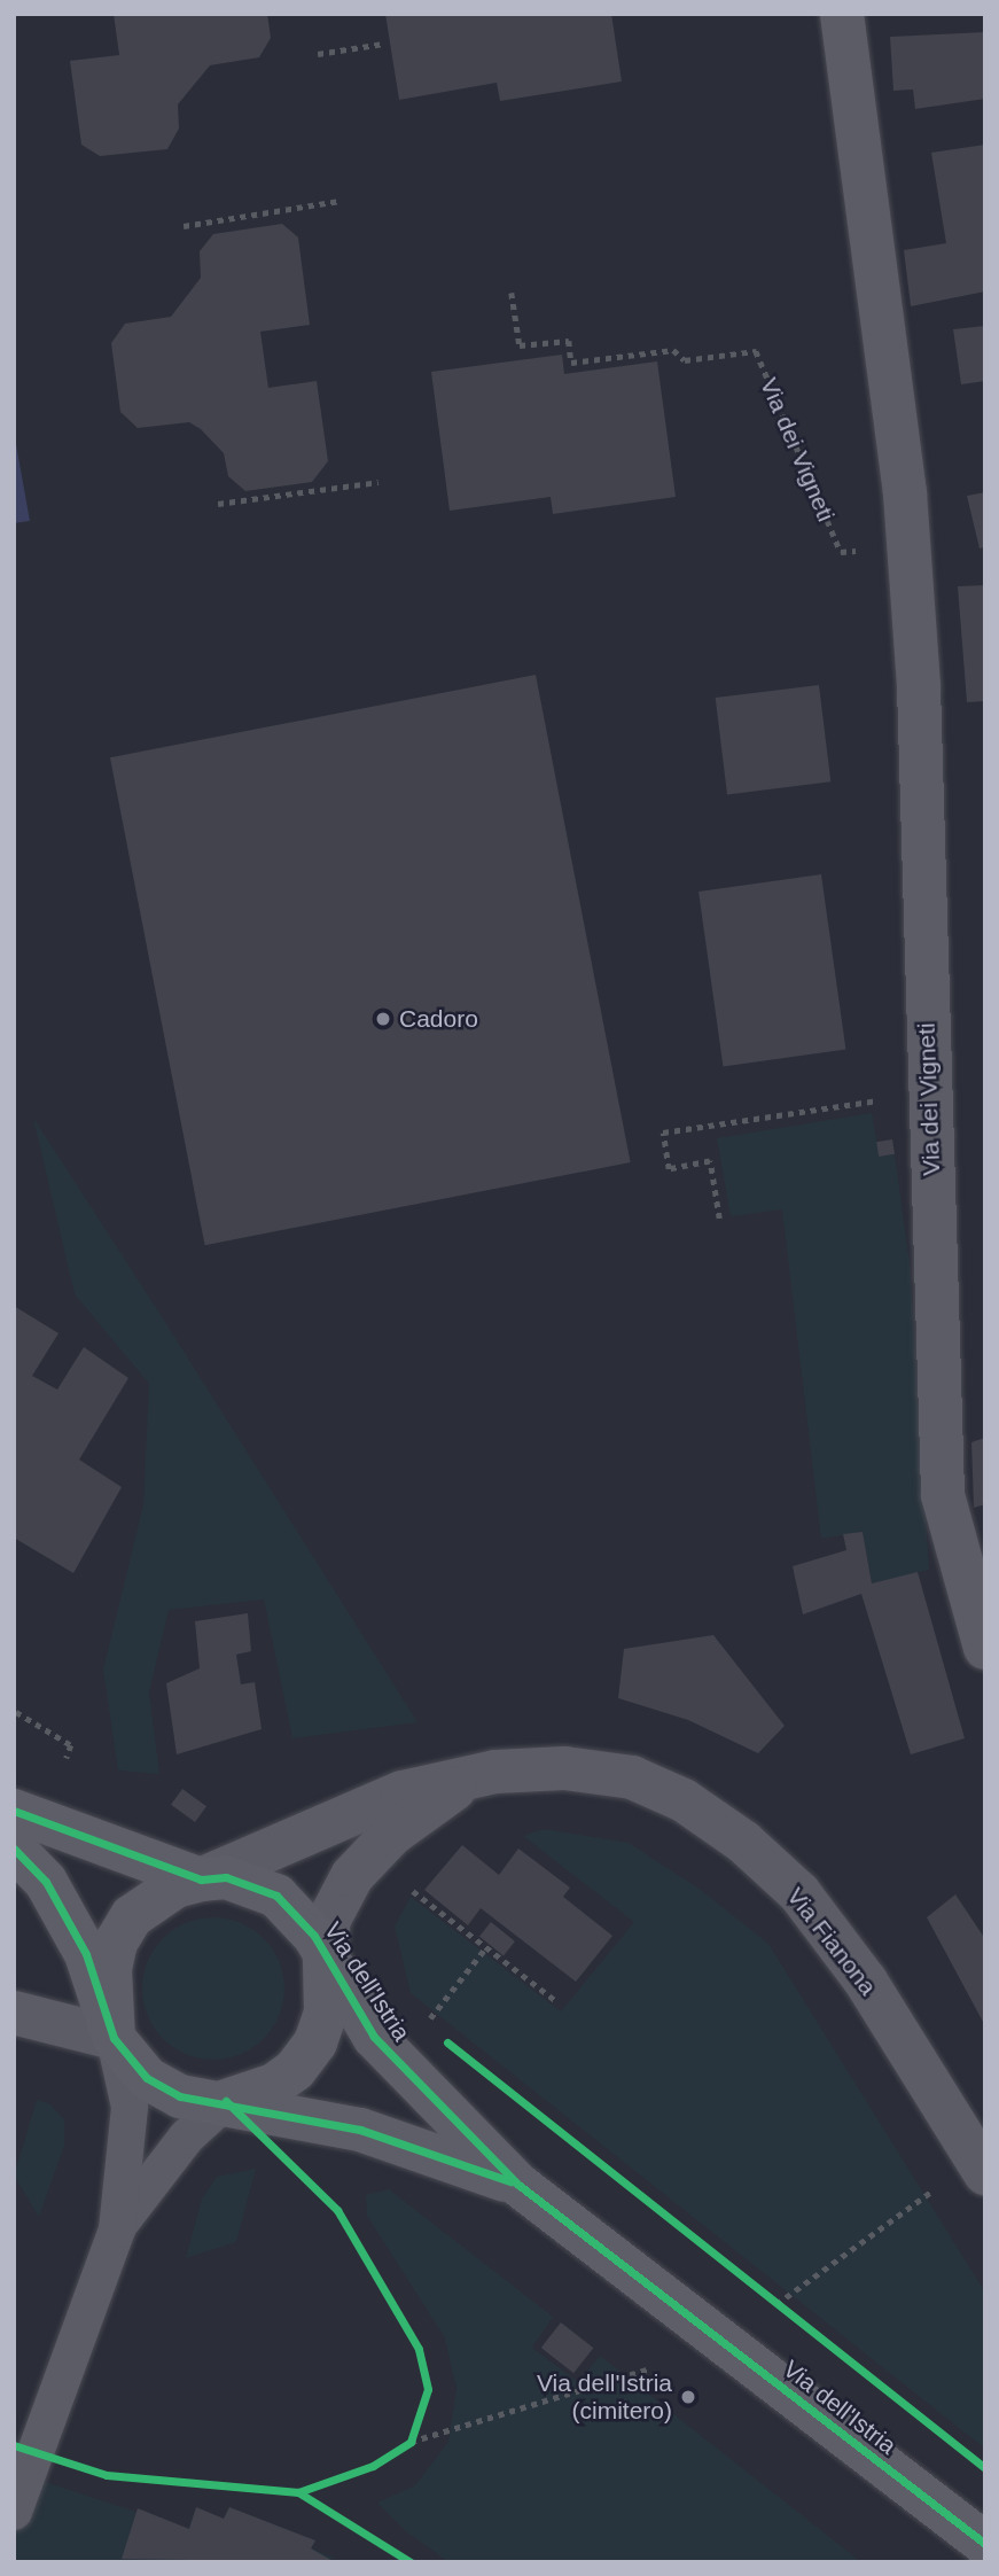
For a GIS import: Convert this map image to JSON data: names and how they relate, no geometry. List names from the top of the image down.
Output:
{
  "streets": {
    "main road": ["Via dell'Istria"],
    "street": ["Via dei Vigneti", "Via Fianona"]
  },
  "crossings": [
    ["Via Fianona", "Via dell'Istria"]
  ],
  "places": ["Cadoro", "Via dell'Istria (cimitero)"]
}
